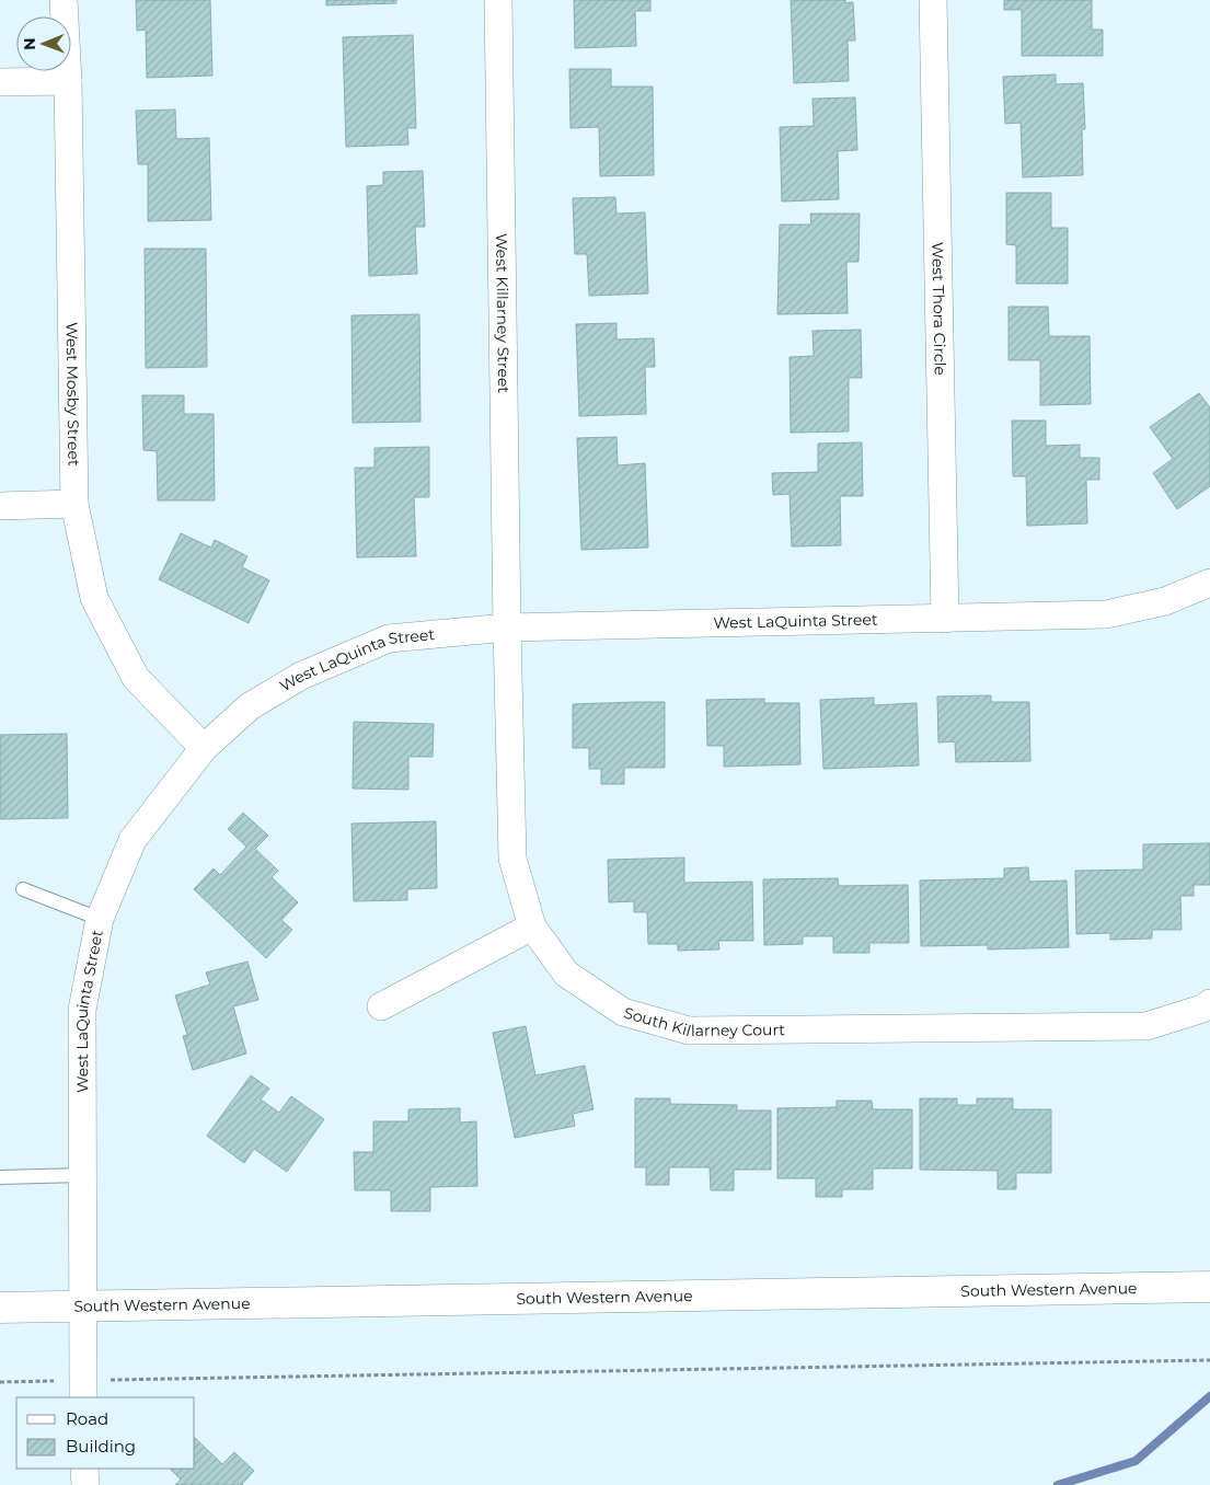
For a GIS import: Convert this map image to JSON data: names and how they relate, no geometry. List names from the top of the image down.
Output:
{
  "streets": {
    "street": [
      "West Thora Circle",
      "West Killarney Street",
      "West Mosby Street",
      "West LaQuinta Street",
      "South Killarney Court",
      "South Western Avenue"
    ]
  },
  "crossings": [
    ["West Thora Circle", "West LaQuinta Street"],
    ["West Killarney Street", "West LaQuinta Street"],
    ["West Killarney Street", "South Killarney Court"],
    ["West Mosby Street", "West LaQuinta Street"],
    ["West LaQuinta Street", "South Killarney Court"],
    ["West LaQuinta Street", "South Western Avenue"]
  ],
  "legend": ["Road", "Building"],
  "north": "left"
}
